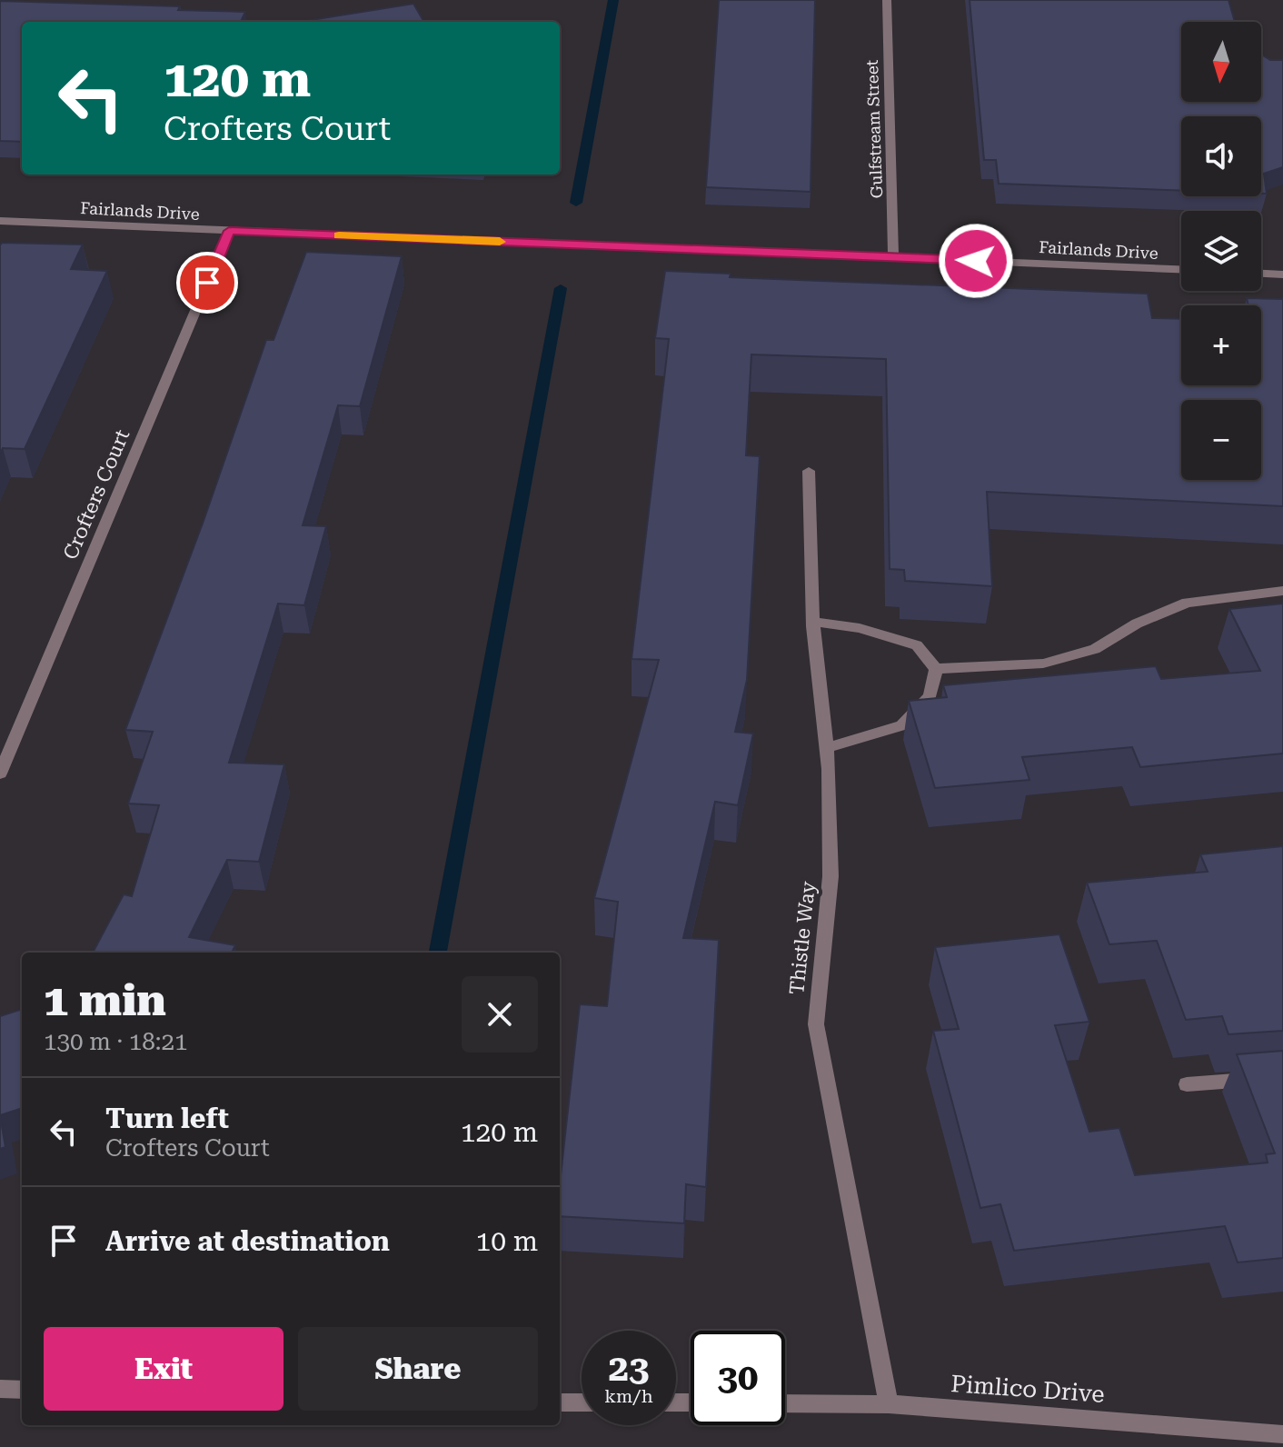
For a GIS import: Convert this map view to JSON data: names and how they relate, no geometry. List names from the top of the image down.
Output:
{
  "streets": {
    "street": [
      "Gulfstream Street",
      "Fairlands Drive",
      "Crofters Court",
      "Thistle Way",
      "Pimlico Drive"
    ]
  },
  "crossings": [
    ["Gulfstream Street", "Fairlands Drive"],
    ["Fairlands Drive", "Crofters Court"],
    ["Thistle Way", "Pimlico Drive"]
  ],
  "north": "bottom",
  "page": {
    "map_buttons": ["+", "−"],
    "turn": ["120 m", "Crofters Court"],
    "heading": ["1 min", "130 m · 18:21"],
    "list": [
      {
        "name": "Turn left",
        "note": "Crofters Court",
        "value": "120 m"
      },
      {
        "name": "Arrive at destination",
        "value": "10 m"
      }
    ],
    "buttons": ["Exit", "Share"],
    "speed": "23 km/h",
    "limit": "30"
  }
}
